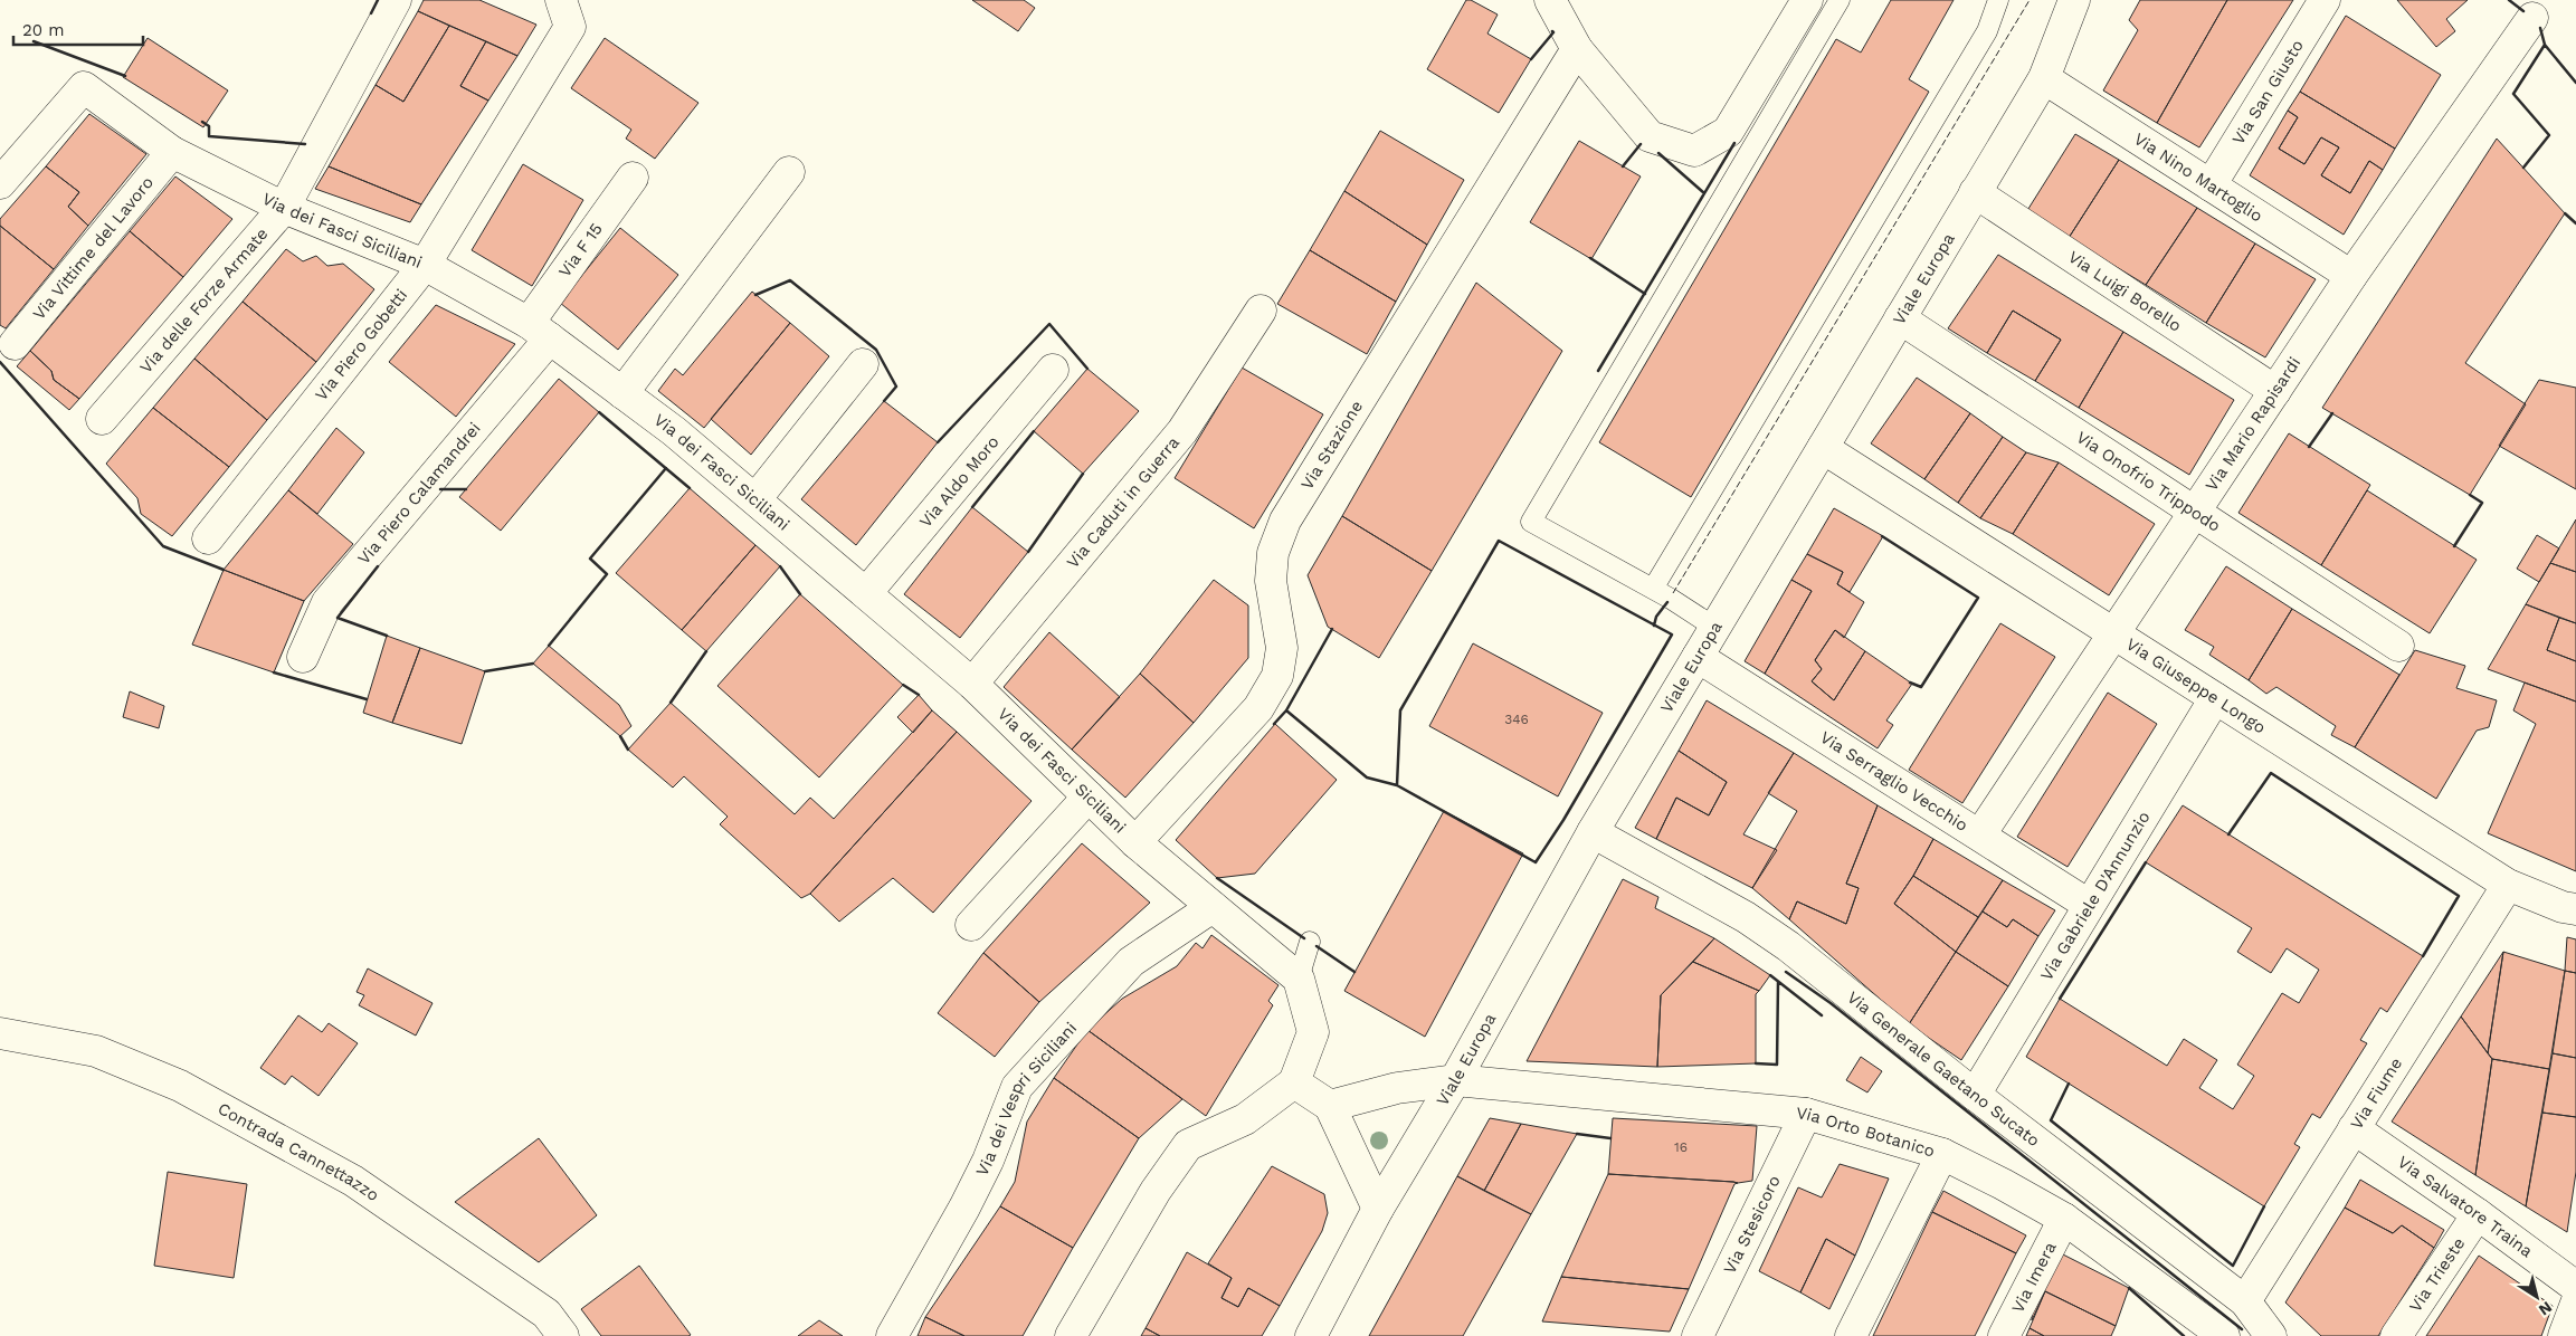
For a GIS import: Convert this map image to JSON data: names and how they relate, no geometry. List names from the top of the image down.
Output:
{
  "streets": {
    "street": [
      "Via San Giusto",
      "Via Nino Martoglio",
      "Via dei Fasci Siciliani",
      "Via Vittime del Lavoro",
      "Via F 15",
      "Viale Europa",
      "Via Luigi Borello",
      "Via delle Forze Armate",
      "Via Piero Gobetti",
      "Via Mario Rapisardi",
      "Via Stazione",
      "Via Aldo Moro",
      "Via Onofrio Trippodo",
      "Via Piero Calamandrei",
      "Via Caduti in Guerra",
      "Via Giuseppe Longo",
      "Via Serraglio Vecchio",
      "Via Gabriele D'Annunzio",
      "Via Generale Gaetano Sucato",
      "Via Fiume",
      "Via dei Vespri Siciliani",
      "Via Orto Botanico",
      "Contrada Cannettazzo",
      "Via Salvatore Traina",
      "Via Stesicoro",
      "Via Trieste",
      "Via Imera"
    ]
  },
  "crossings": [
    ["Via San Giusto", "Via Nino Martoglio"],
    ["Via Nino Martoglio", "Viale Europa"],
    ["Via Nino Martoglio", "Via Mario Rapisardi"],
    ["Via dei Fasci Siciliani", "Via Vittime del Lavoro"],
    ["Via dei Fasci Siciliani", "Via F 15"],
    ["Via dei Fasci Siciliani", "Via delle Forze Armate"],
    ["Via dei Fasci Siciliani", "Via Piero Gobetti"],
    ["Via dei Fasci Siciliani", "Via Stazione"],
    ["Via dei Fasci Siciliani", "Via Aldo Moro"],
    ["Via dei Fasci Siciliani", "Via Piero Calamandrei"],
    ["Via dei Fasci Siciliani", "Via Caduti in Guerra"],
    ["Via dei Fasci Siciliani", "Via dei Vespri Siciliani"],
    ["Via F 15", "Via Piero Calamandrei"],
    ["Viale Europa", "Via Luigi Borello"],
    ["Viale Europa", "Via Onofrio Trippodo"],
    ["Viale Europa", "Via Giuseppe Longo"],
    ["Viale Europa", "Via Serraglio Vecchio"],
    ["Viale Europa", "Via Generale Gaetano Sucato"],
    ["Viale Europa", "Via Orto Botanico"],
    ["Via Luigi Borello", "Via Mario Rapisardi"],
    ["Via Mario Rapisardi", "Via Onofrio Trippodo"],
    ["Via Mario Rapisardi", "Via Giuseppe Longo"],
    ["Via Mario Rapisardi", "Via Serraglio Vecchio"],
    ["Via Giuseppe Longo", "Via Gabriele D'Annunzio"],
    ["Via Giuseppe Longo", "Via Fiume"],
    ["Via Serraglio Vecchio", "Via Gabriele D'Annunzio"],
    ["Via Gabriele D'Annunzio", "Via Generale Gaetano Sucato"],
    ["Via Generale Gaetano Sucato", "Via Fiume"],
    ["Via Fiume", "Via Salvatore Traina"],
    ["Via Orto Botanico", "Via Stesicoro"],
    ["Via Orto Botanico", "Via Imera"],
    ["Via Salvatore Traina", "Via Trieste"]
  ],
  "house_numbers": ["346", "16"],
  "scale_bar": "20 m",
  "north": "bottom right"
}
